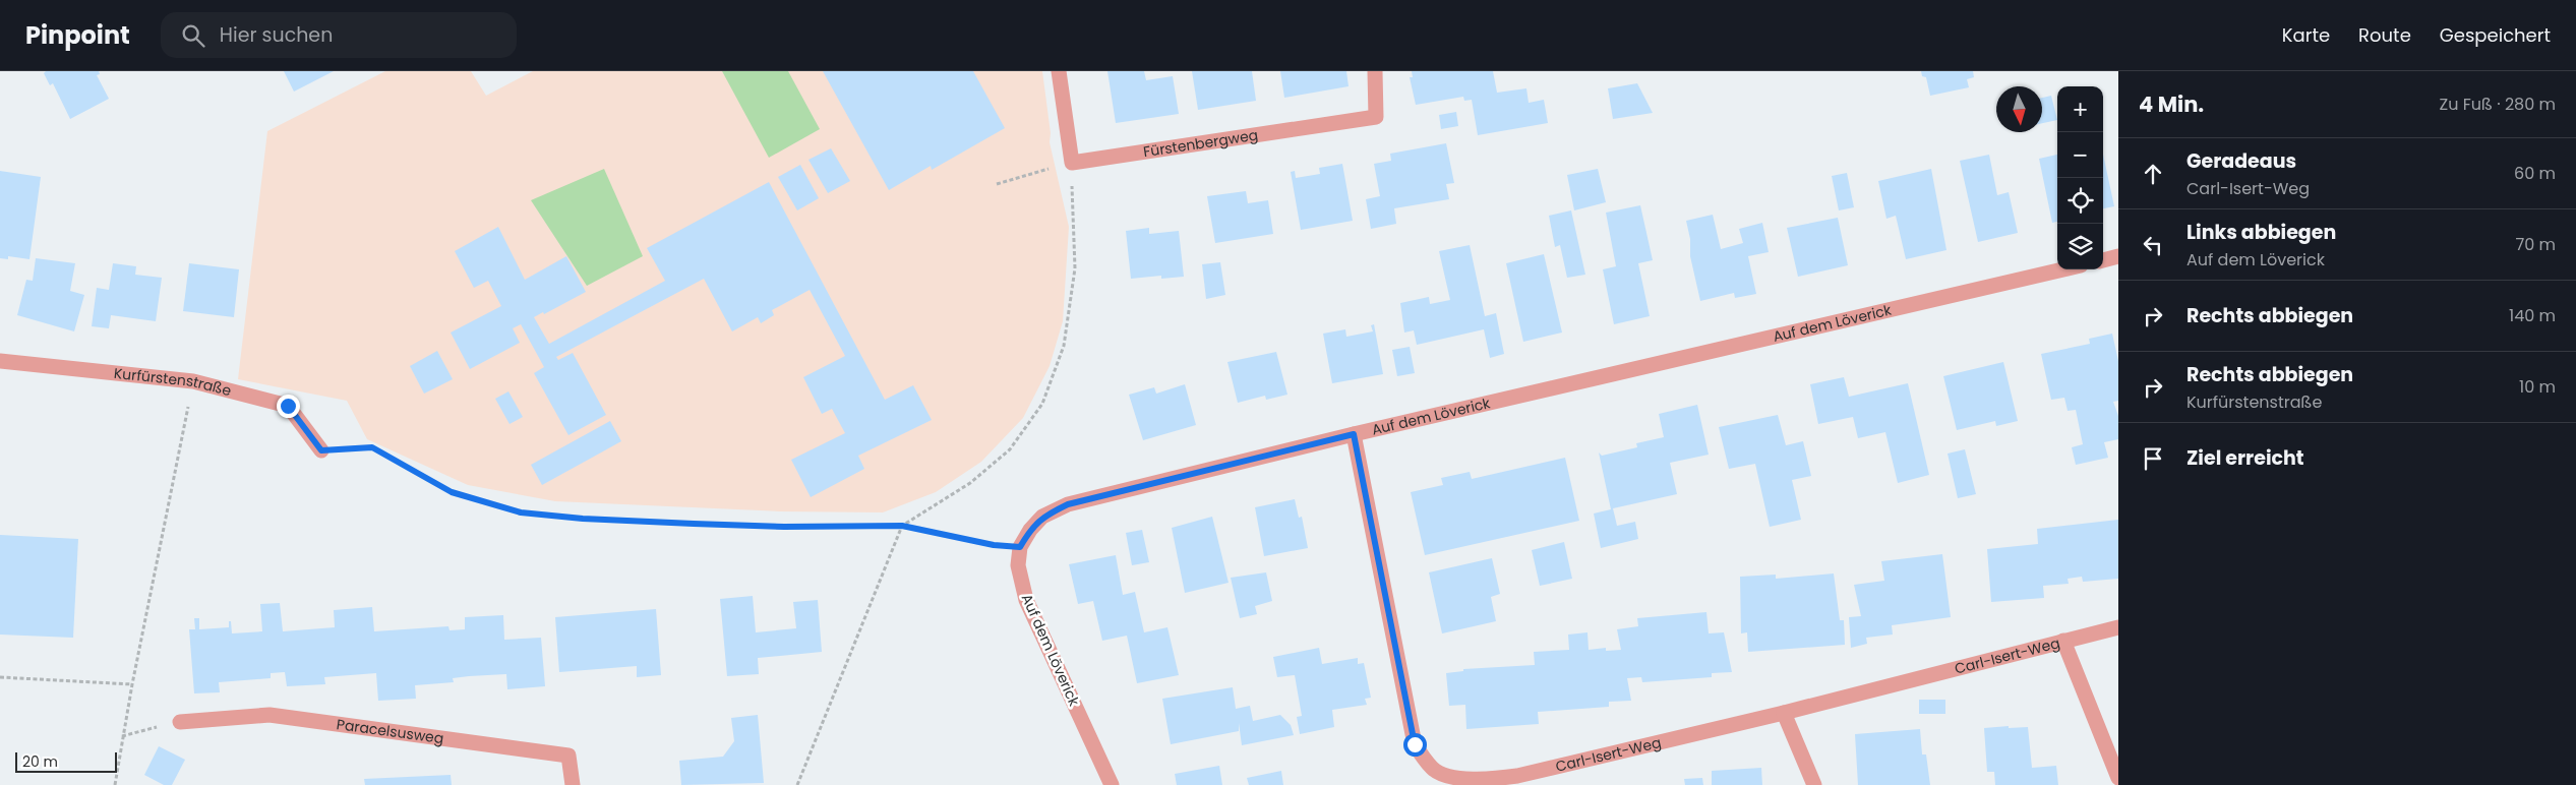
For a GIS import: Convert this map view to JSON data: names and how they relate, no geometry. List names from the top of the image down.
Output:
{
  "streets": {
    "street": [
      "Fürstenbergweg",
      "Auf dem Löverick",
      "Kurfürstenstraße",
      "Carl-Isert-Weg",
      "Paracelsusweg"
    ]
  },
  "crossings": [
    ["Auf dem Löverick", "Carl-Isert-Weg"]
  ],
  "scale_bar": "20 m",
  "north": "bottom",
  "page": {
    "header": "Pinpoint",
    "search": "Hier suchen",
    "nav": ["Karte", "Route", "Gespeichert"],
    "heading": ["4 Min.", "Zu Fuß · 280 m"],
    "map_buttons": ["+", "−"],
    "list": [
      ["Geradeaus", "Carl-Isert-Weg", "60 m"],
      ["Links abbiegen", "Auf dem Löverick", "70 m"],
      ["Rechts abbiegen", "140 m"],
      ["Rechts abbiegen", "Kurfürstenstraße", "10 m"],
      "Ziel erreicht"
    ],
    "scale": "20 m"
  }
}
